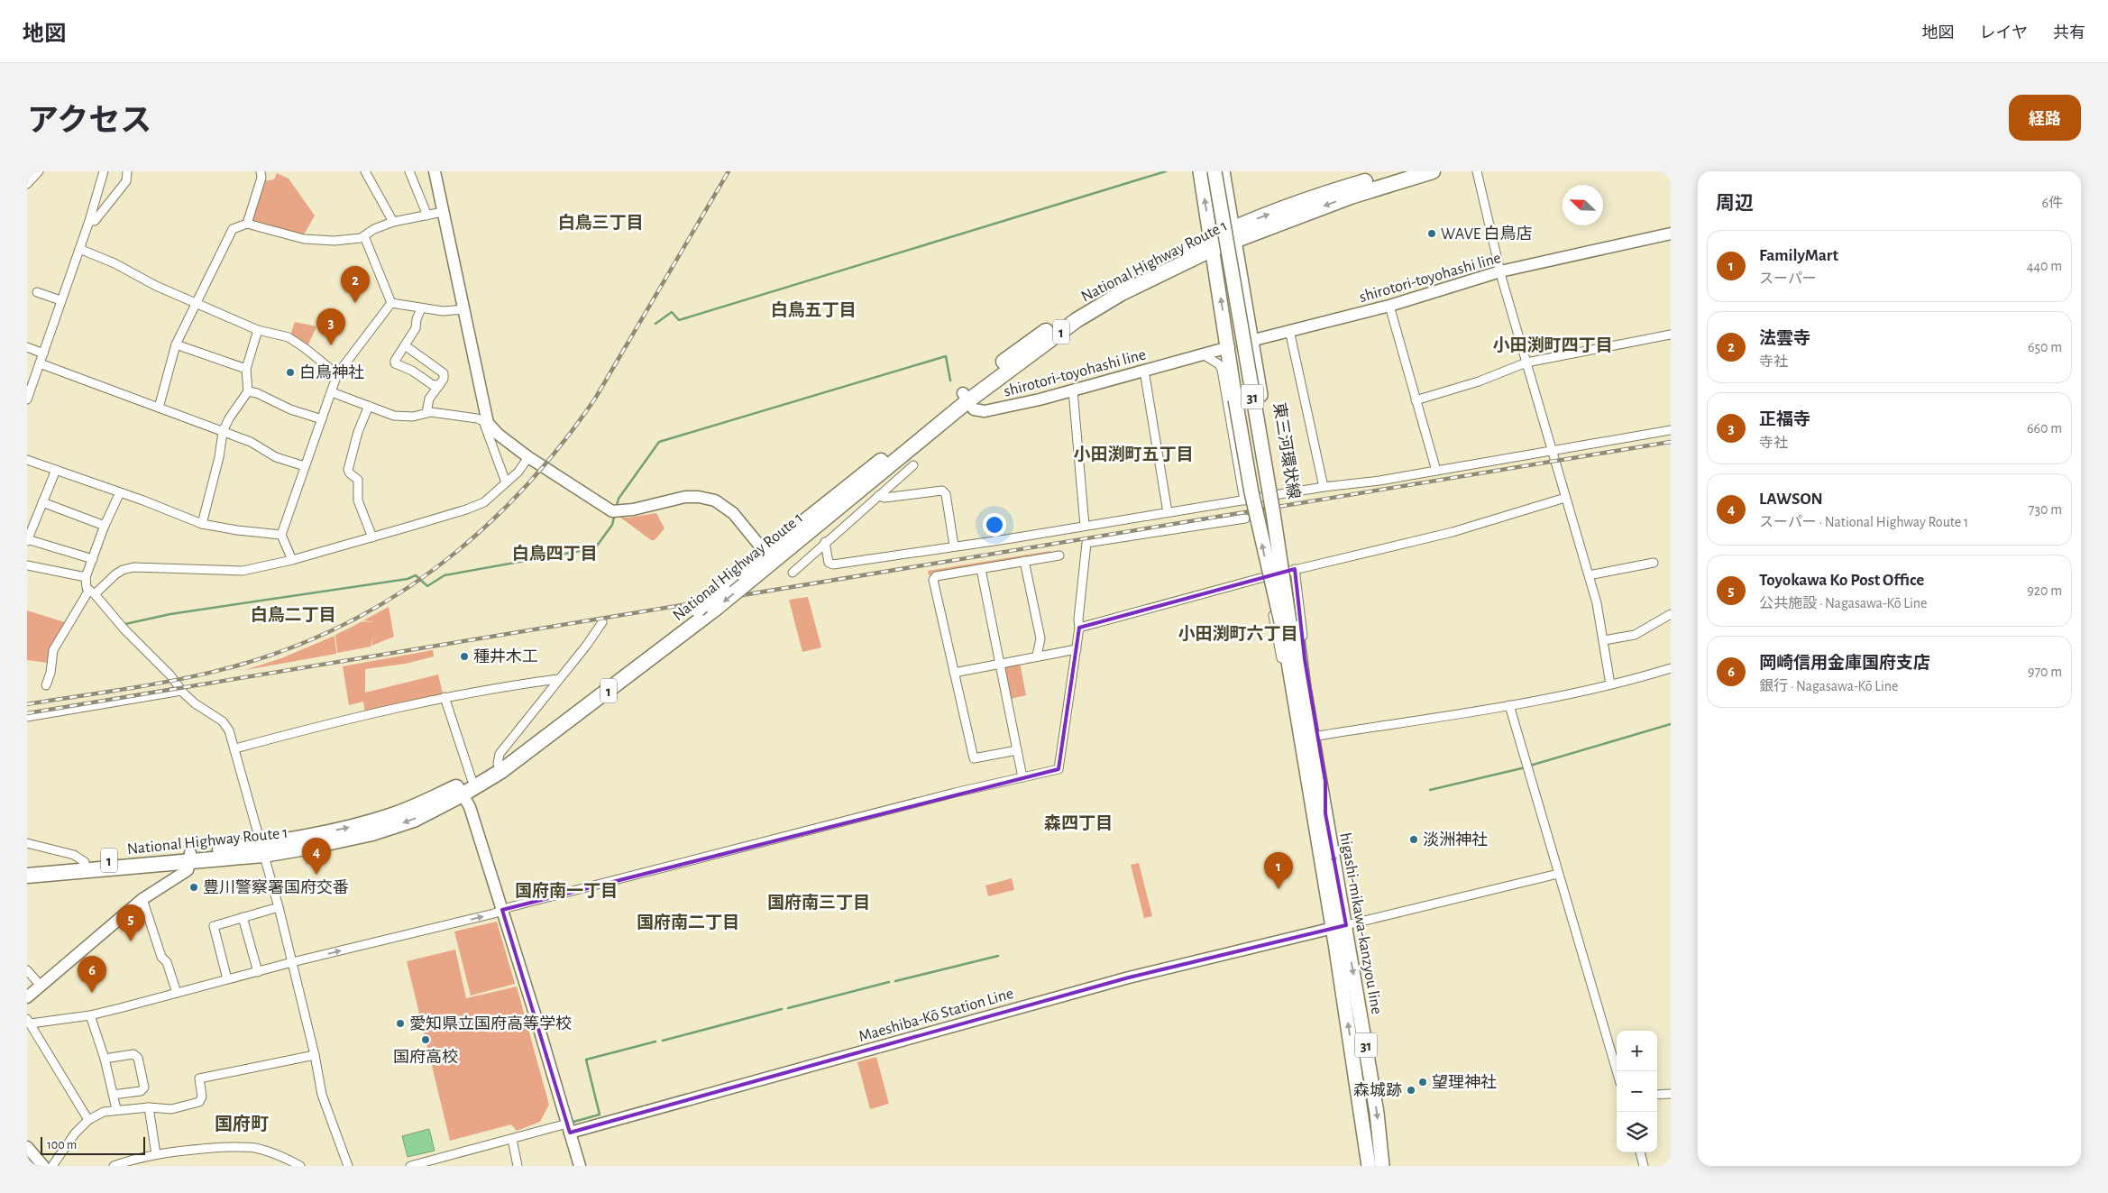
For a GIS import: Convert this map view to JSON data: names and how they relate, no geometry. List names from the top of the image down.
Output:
{
  "streets": {
    "highway": ["National Highway Route 1", "1"],
    "main road": [
      "shirotori-toyohashi line",
      "31",
      "東三河環状線",
      "higashi-mikawa-kanzyou line",
      "Maeshiba-Kō Station Line"
    ]
  },
  "crossings": [
    ["National Highway Route 1", "shirotori-toyohashi line"],
    ["National Highway Route 1", "東三河環状線"],
    ["shirotori-toyohashi line", "東三河環状線"],
    ["東三河環状線", "higashi-mikawa-kanzyou line"],
    ["higashi-mikawa-kanzyou line", "Maeshiba-Kō Station Line"]
  ],
  "districts": [
    "白鳥三丁目",
    "白鳥五丁目",
    "小田渕町四丁目",
    "小田渕町五丁目",
    "白鳥四丁目",
    "白鳥二丁目",
    "小田渕町六丁目",
    "森四丁目",
    "国府南一丁目",
    "国府南三丁目",
    "国府南二丁目",
    "国府町"
  ],
  "places": [
    "WAVE 白鳥店",
    "白鳥神社",
    "種井木工",
    "淡洲神社",
    "豊川警察署国府交番",
    "愛知県立国府高等学校",
    "国府高校",
    "望理神社",
    "森城跡"
  ],
  "scale_bar": "100 m",
  "north": "top left",
  "page": {
    "header": "地図",
    "nav": ["地図", "レイヤ", "共有"],
    "title": "アクセス",
    "buttons": "経路",
    "heading": ["周辺", "6件"],
    "list": [
      {
        "mark": "1",
        "name": "FamilyMart",
        "note": "スーパー",
        "value": "440 m"
      },
      {
        "mark": "2",
        "name": "法雲寺",
        "note": "寺社",
        "value": "650 m"
      },
      {
        "mark": "3",
        "name": "正福寺",
        "note": "寺社",
        "value": "660 m"
      },
      {
        "mark": "4",
        "name": "LAWSON",
        "note": "スーパー · National Highway Route 1",
        "value": "730 m"
      },
      {
        "mark": "5",
        "name": "Toyokawa Ko Post Office",
        "note": "公共施設 · Nagasawa-Kō Line",
        "value": "920 m"
      },
      {
        "mark": "6",
        "name": "岡崎信用金庫国府支店",
        "note": "銀行 · Nagasawa-Kō Line",
        "value": "970 m"
      }
    ],
    "pins": [
      "2",
      "3",
      "4",
      "1",
      "5",
      "6"
    ],
    "map_buttons": ["+", "−"],
    "scale": "100 m"
  }
}
